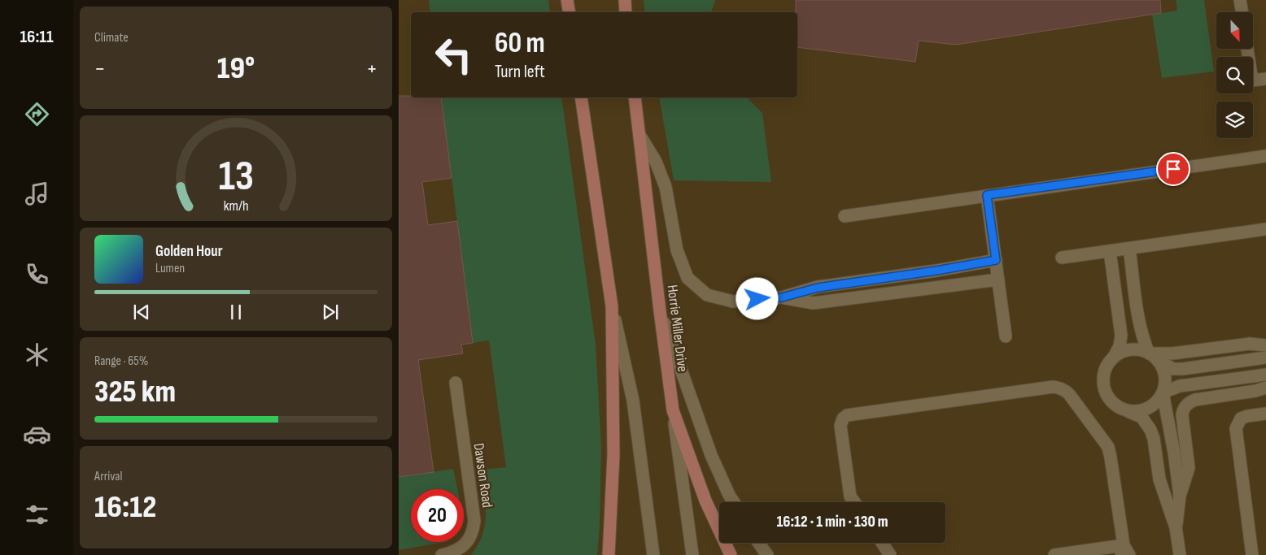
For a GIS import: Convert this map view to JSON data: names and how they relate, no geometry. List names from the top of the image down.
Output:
{
  "streets": {
    "main road": ["Horrie Miller Drive"],
    "street": ["Dawson Road"]
  },
  "north": "bottom",
  "page": {
    "tabs": "16:11",
    "tile": [
      "Climate",
      ["Range · 65%", "325 km"],
      ["Arrival", "16:12"]
    ],
    "turn": ["60 m", "Turn left"],
    "heat": ["−", "19°", "+"],
    "song": ["Golden Hour", "Lumen"],
    "limit": "20",
    "trip": "16:12 · 1 min · 130 m",
    "gauge": ["13", "km/h"]
  }
}
